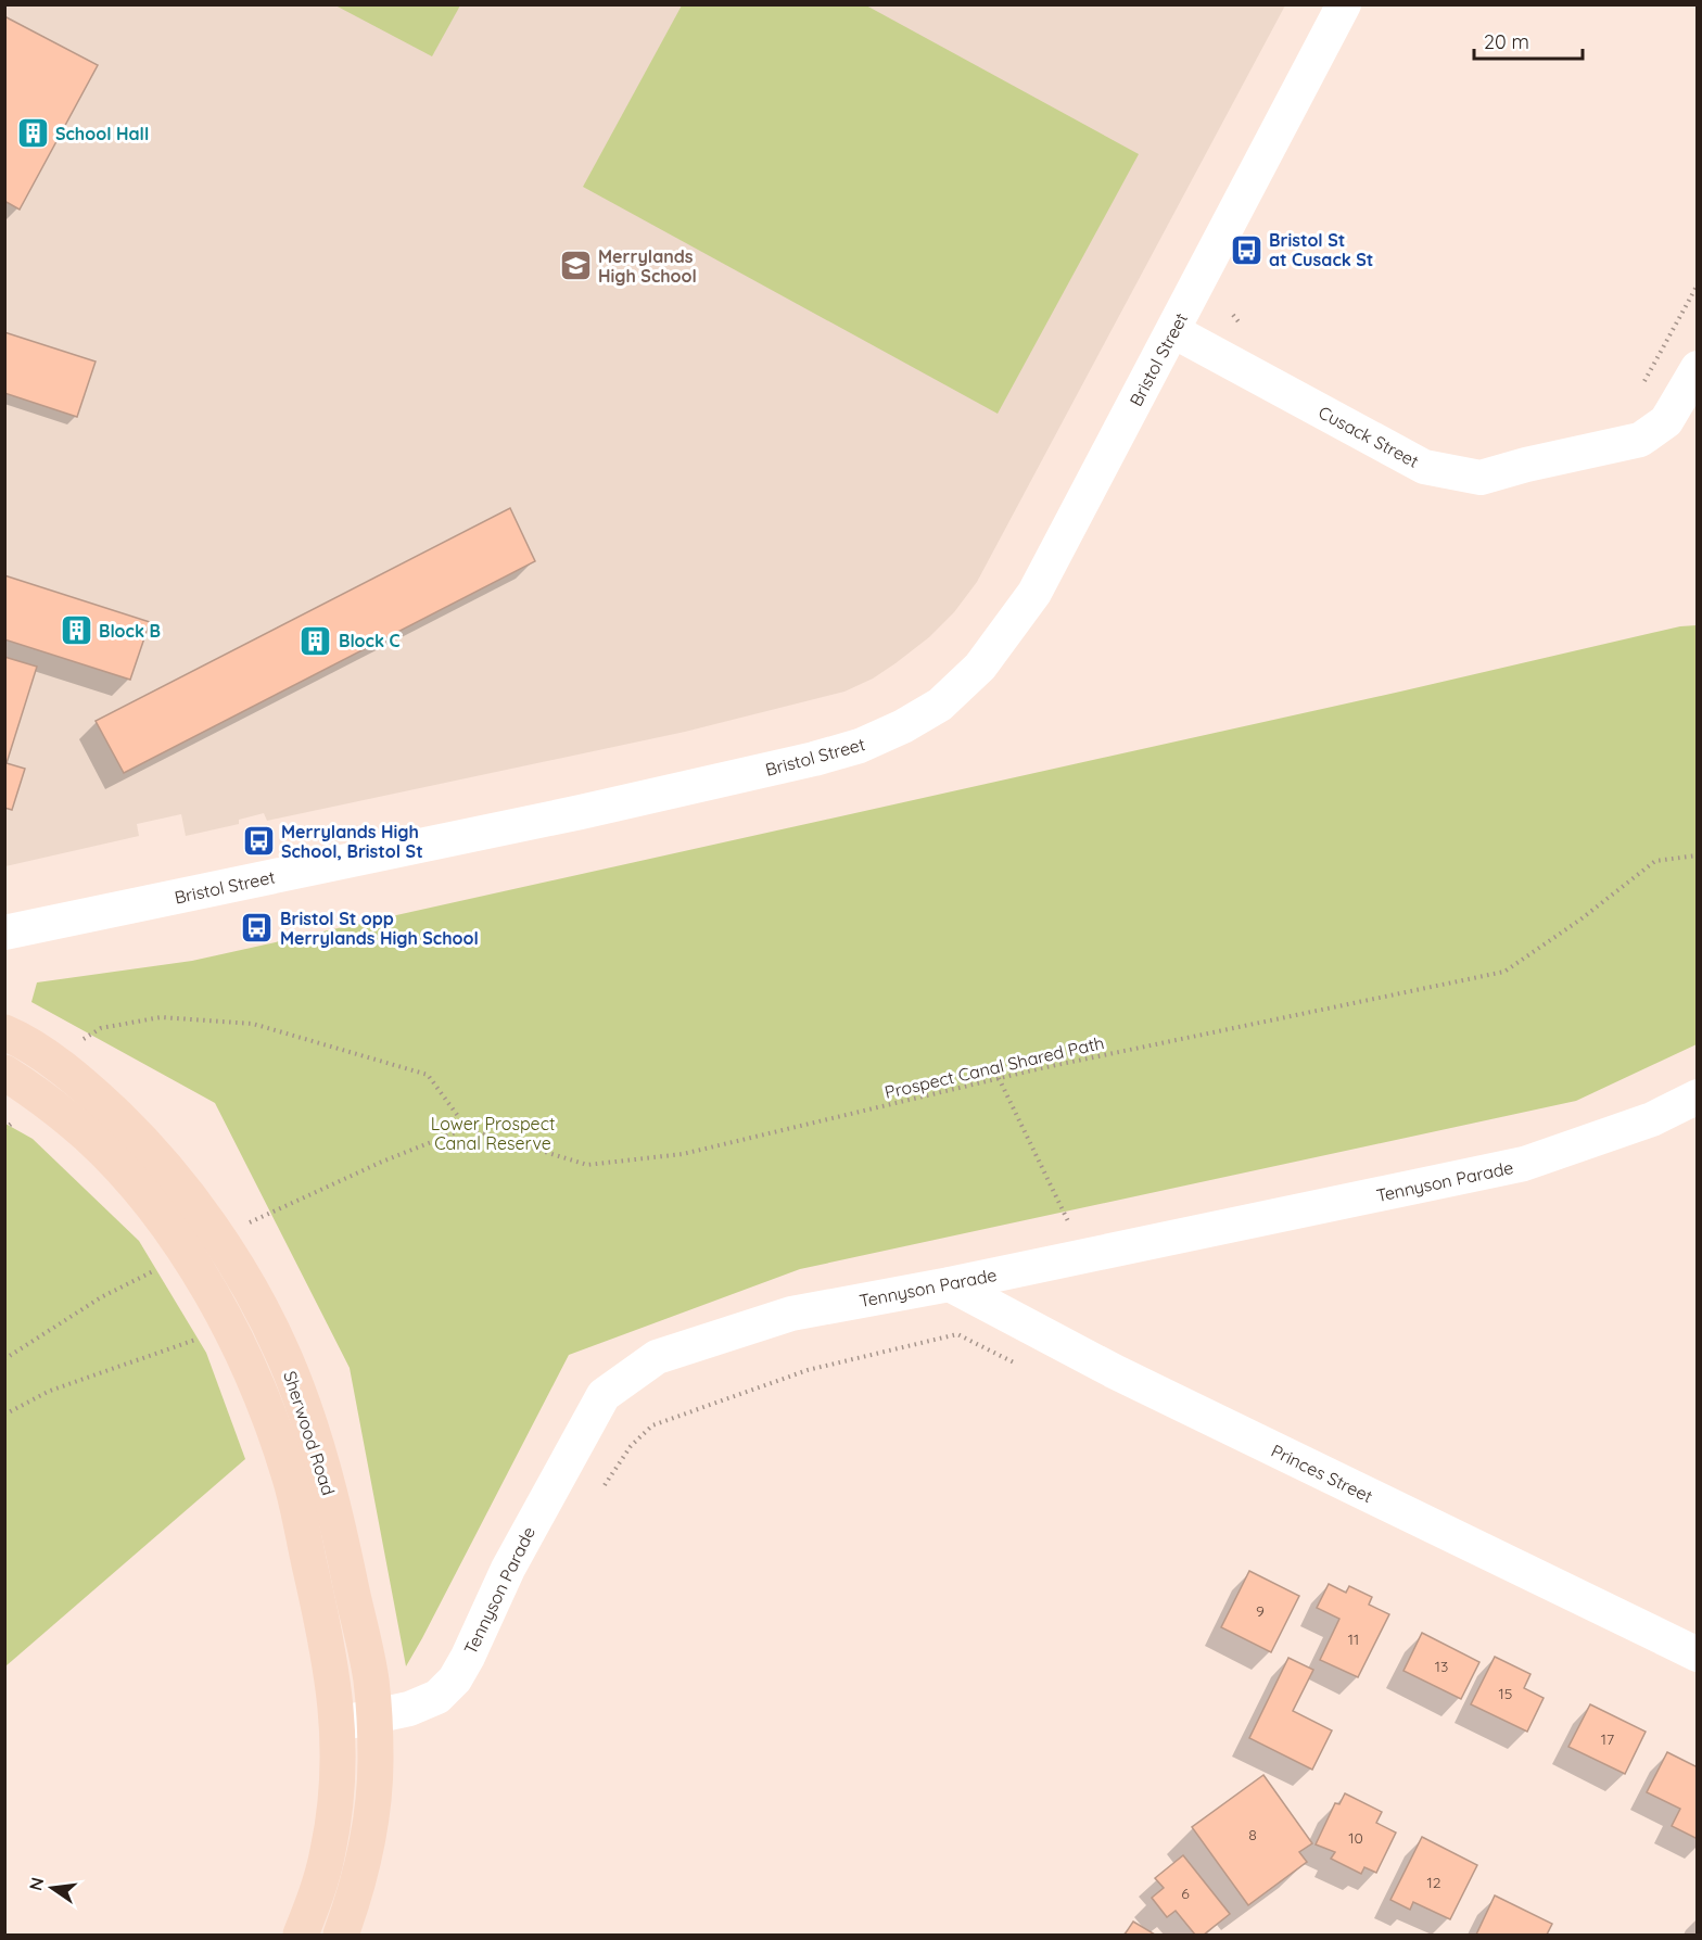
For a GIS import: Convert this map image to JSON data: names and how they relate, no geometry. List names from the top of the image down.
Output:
{
  "streets": {
    "main road": ["Sherwood Road"],
    "street": [
      "Bristol Street",
      "Cusack Street",
      "Tennyson Parade",
      "Princes Street"
    ],
    "path": ["Prospect Canal Shared Path"]
  },
  "crossings": [
    ["Bristol Street", "Cusack Street"],
    ["Tennyson Parade", "Sherwood Road"],
    ["Tennyson Parade", "Princes Street"]
  ],
  "parks": ["Lower Prospect Canal Reserve"],
  "places": {
    "building": ["School Hall", "Block B", "Block C"],
    "bus stop": ["Bristol St at Cusack St", "Merrylands High School, Bristol St", "Bristol St opp Merrylands High School"],
    "school or university": ["Merrylands High School"]
  },
  "house_numbers": [
    "9",
    "11",
    "13",
    "15",
    "17",
    "8",
    "10",
    "12",
    "6"
  ],
  "scale_bar": "20 m",
  "north": "left"
}
